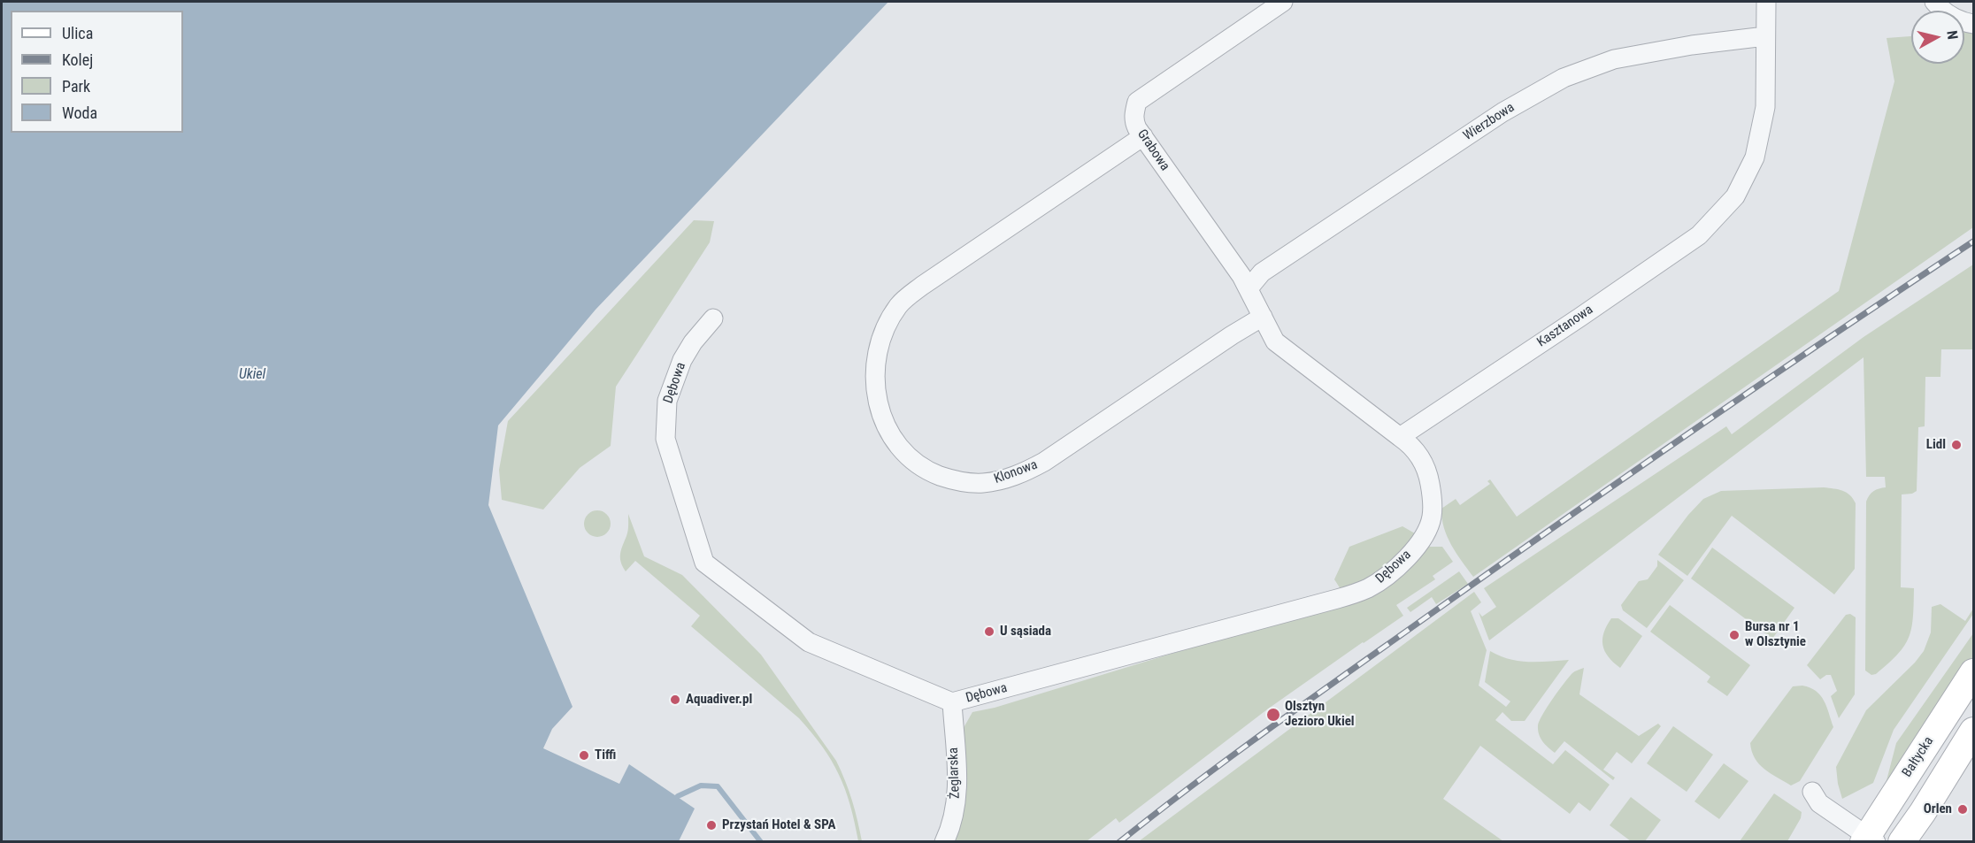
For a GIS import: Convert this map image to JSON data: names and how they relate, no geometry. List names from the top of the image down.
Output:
{
  "streets": {
    "main road": ["Bałtycka"],
    "street": [
      "Wierzbowa",
      "Grabowa",
      "Kasztanowa",
      "Dębowa",
      "Klonowa",
      "Żeglarska"
    ]
  },
  "crossings": [
    ["Wierzbowa", "Grabowa"],
    ["Wierzbowa", "Kasztanowa"],
    ["Grabowa", "Klonowa"],
    ["Kasztanowa", "Dębowa"],
    ["Dębowa", "Żeglarska"]
  ],
  "water": ["Ukiel"],
  "places": [
    "Lidl",
    "U sąsiada",
    "Bursa nr 1 w Olsztynie",
    "Aquadiver.pl",
    "Olsztyn Jezioro Ukiel",
    "Tiffi",
    "Orlen",
    "Przystań Hotel & SPA"
  ],
  "legend": [
    "Ulica",
    "Kolej",
    "Park",
    "Woda"
  ],
  "north": "right"
}
